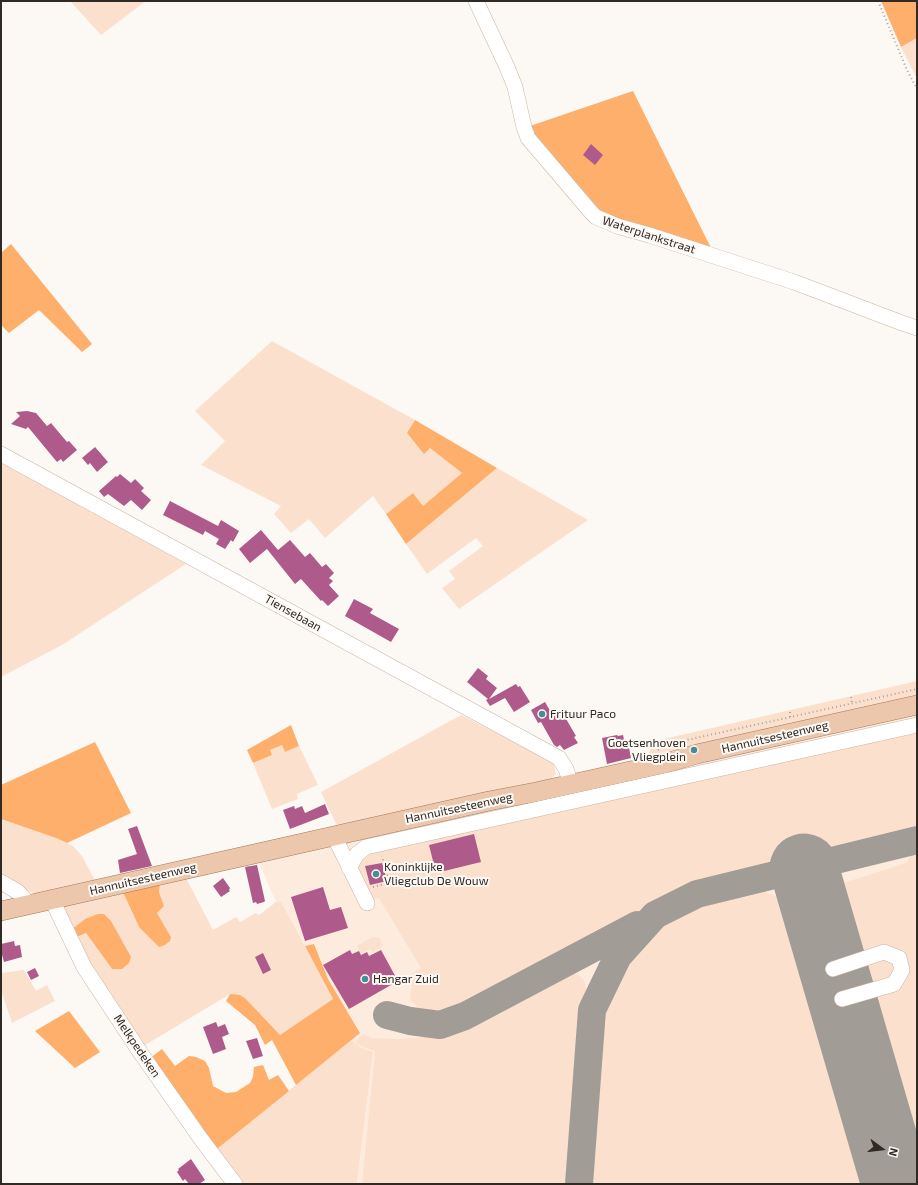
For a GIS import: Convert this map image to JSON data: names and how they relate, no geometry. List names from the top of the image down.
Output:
{
  "streets": {
    "main road": ["Hannuitsesteenweg"],
    "street": ["Waterplankstraat", "Tiensebaan", "Melkpedeken"]
  },
  "crossings": [
    ["Tiensebaan", "Hannuitsesteenweg"],
    ["Hannuitsesteenweg", "Melkpedeken"]
  ],
  "places": [
    "Frituur Paco",
    "Goetsenhoven Vliegplein",
    "Koninklijke Vliegclub De Wouw",
    "Hangar Zuid"
  ],
  "north": "right"
}
